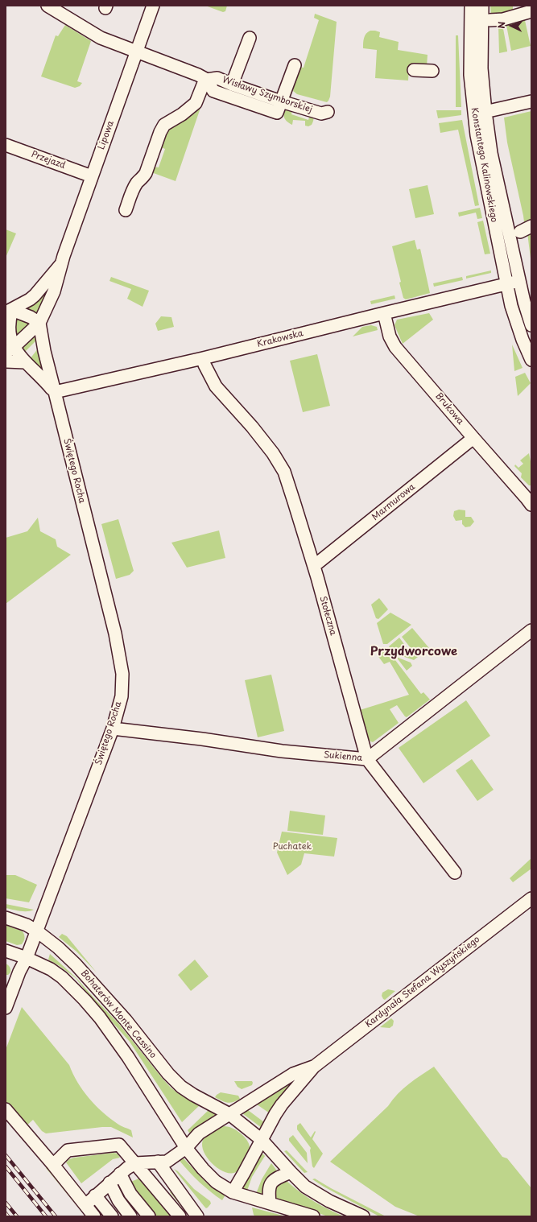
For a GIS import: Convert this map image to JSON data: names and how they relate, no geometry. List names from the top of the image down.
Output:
{
  "streets": {
    "street": [
      "Wisławy Szymborskiej",
      "Lipowa",
      "Przejazd",
      "Konstantego Kalinowskiego",
      "Krakowska",
      "Brukowa",
      "Świętego Rocha",
      "Marmurowa",
      "Stołeczna",
      "Sukienna",
      "Kardynała Stefana Wyszyńskiego",
      "Bohaterów Monte Cassino"
    ]
  },
  "crossings": [
    ["Wisławy Szymborskiej", "Lipowa"],
    ["Lipowa", "Przejazd"],
    ["Lipowa", "Świętego Rocha"],
    ["Konstantego Kalinowskiego", "Krakowska"],
    ["Krakowska", "Brukowa"],
    ["Krakowska", "Świętego Rocha"],
    ["Krakowska", "Stołeczna"],
    ["Brukowa", "Marmurowa"],
    ["Świętego Rocha", "Sukienna"],
    ["Świętego Rocha", "Bohaterów Monte Cassino"],
    ["Marmurowa", "Stołeczna"],
    ["Stołeczna", "Sukienna"],
    ["Kardynała Stefana Wyszyńskiego", "Bohaterów Monte Cassino"]
  ],
  "districts": ["Przydworcowe"],
  "parks": ["Puchatek"],
  "north": "left"
}
